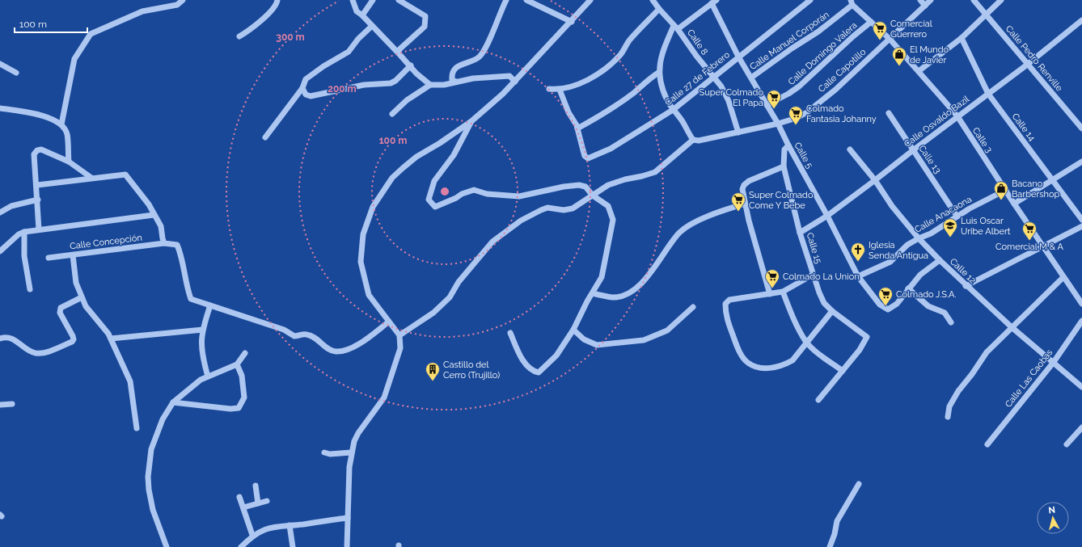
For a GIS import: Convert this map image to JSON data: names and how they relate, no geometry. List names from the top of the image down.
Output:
{
  "streets": {
    "street": [
      "Calle Manuel Corporán",
      "Calle 8",
      "Calle Domingo Valera",
      "Calle Pedro Renville",
      "Calle Capotillo",
      "Calle 27 de Febrero",
      "Calle Osvaldo Bazil",
      "Calle 14",
      "Calle 3",
      "Calle 5",
      "Calle 13",
      "Calle Anacaona",
      "Calle Concepción",
      "Calle 15",
      "Calle 12",
      "Calle Las Caobas"
    ]
  },
  "crossings": [
    ["Calle Manuel Corporán", "Calle 3"],
    ["Calle Manuel Corporán", "Calle 5"],
    ["Calle 8", "Calle Capotillo"],
    ["Calle 8", "Calle 27 de Febrero"],
    ["Calle Domingo Valera", "Calle 3"],
    ["Calle Domingo Valera", "Calle 5"],
    ["Calle Pedro Renville", "Calle Osvaldo Bazil"],
    ["Calle Capotillo", "Calle 3"],
    ["Calle Capotillo", "Calle 5"],
    ["Calle 27 de Febrero", "Calle 5"],
    ["Calle Osvaldo Bazil", "Calle 14"],
    ["Calle Osvaldo Bazil", "Calle 3"],
    ["Calle Osvaldo Bazil", "Calle 5"],
    ["Calle Osvaldo Bazil", "Calle 13"],
    ["Calle Osvaldo Bazil", "Calle 15"],
    ["Calle Osvaldo Bazil", "Calle 12"],
    ["Calle 3", "Calle Anacaona"],
    ["Calle 5", "Calle Anacaona"],
    ["Calle 5", "Calle 15"],
    ["Calle 13", "Calle Anacaona"],
    ["Calle Anacaona", "Calle 12"],
    ["Calle 12", "Calle Las Caobas"]
  ],
  "places": {
    "supermarket": [
      "Comercial Guerrero",
      "Super Colmado El Papa",
      "Colmado Fantasia Johanny",
      "Super Colmado Come Y Bebe",
      "Comercial M & A",
      "Colmado La Union",
      "Colmado J.S.A."
    ],
    "shop": ["El Mundo de Javier", "Bacano Barbershop"],
    "school or university": ["Luis Oscar Uribe Albert"],
    "church": ["Iglesia Senda Antigua"],
    "building": ["Castillo del Cerro (Trujillo)"]
  },
  "scale_bar": "100 m",
  "north": "top",
  "rings": ["300 m", "200 m", "100 m"]
}
